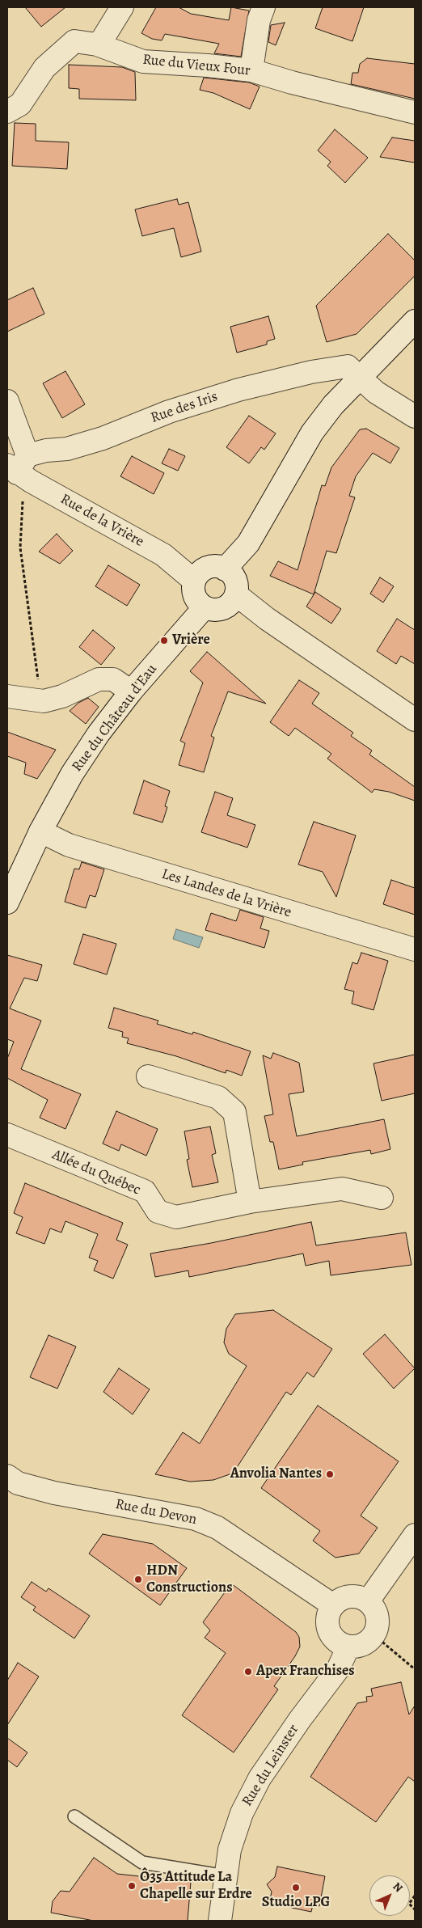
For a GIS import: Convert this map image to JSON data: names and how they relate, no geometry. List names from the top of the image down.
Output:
{
  "streets": {
    "street": [
      "Rue du Vieux Four",
      "Rue des Iris",
      "Rue de la Vrière",
      "Rue du Château d'Eau",
      "Les Landes de la Vrière",
      "Allée du Québec",
      "Rue du Devon",
      "Rue du Leinster"
    ]
  },
  "crossings": [
    ["Rue des Iris", "Rue de la Vrière"],
    ["Rue de la Vrière", "Rue du Château d'Eau"],
    ["Rue du Château d'Eau", "Les Landes de la Vrière"],
    ["Rue du Devon", "Rue du Leinster"]
  ],
  "places": [
    "Vrière",
    "Anvolia Nantes",
    "HDN Constructions",
    "Apex Franchises",
    "Ô35 Attitude La Chapelle sur Erdre",
    "Studio LPG"
  ],
  "north": "top right"
}
